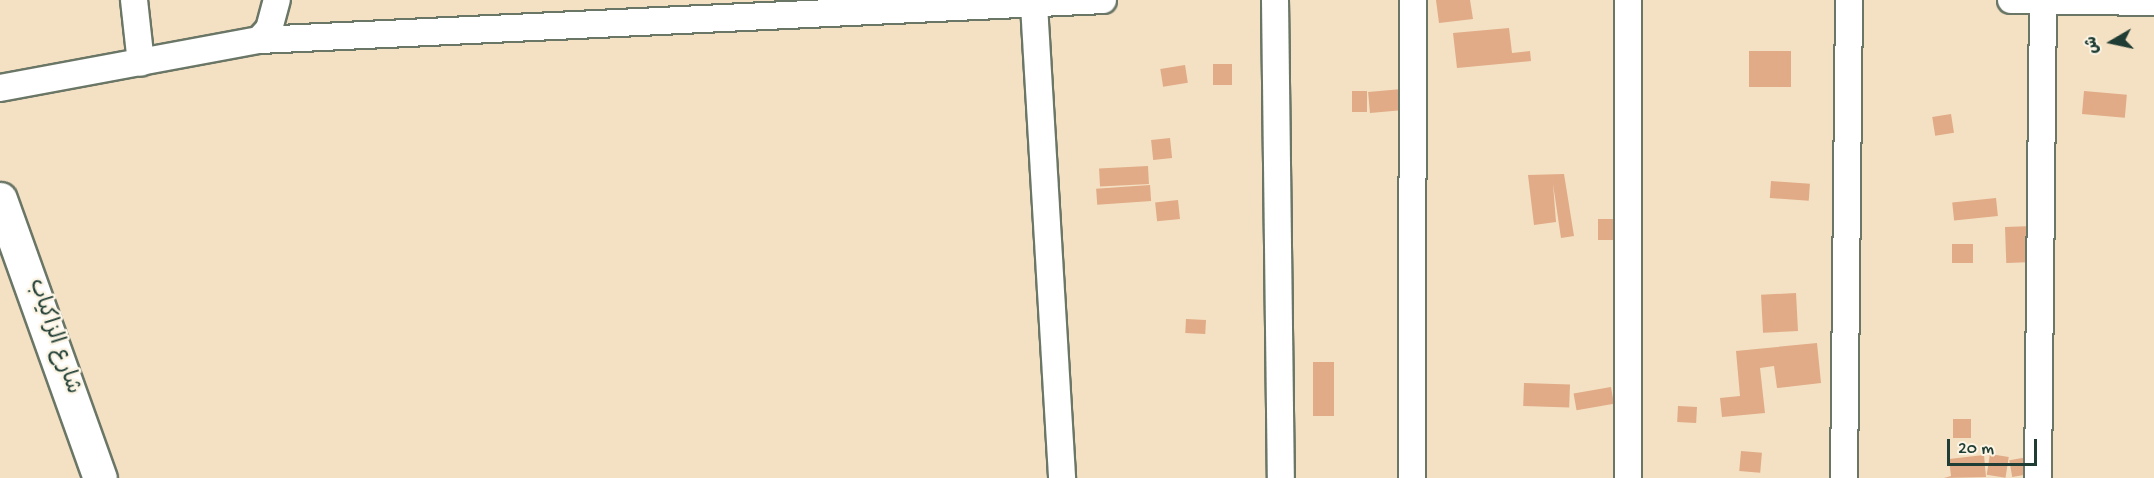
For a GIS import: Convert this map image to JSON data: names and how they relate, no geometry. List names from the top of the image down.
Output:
{
  "streets": {
    "street": ["شارع الزاكياب"]
  },
  "scale_bar": "20 m",
  "north": "left"
}
